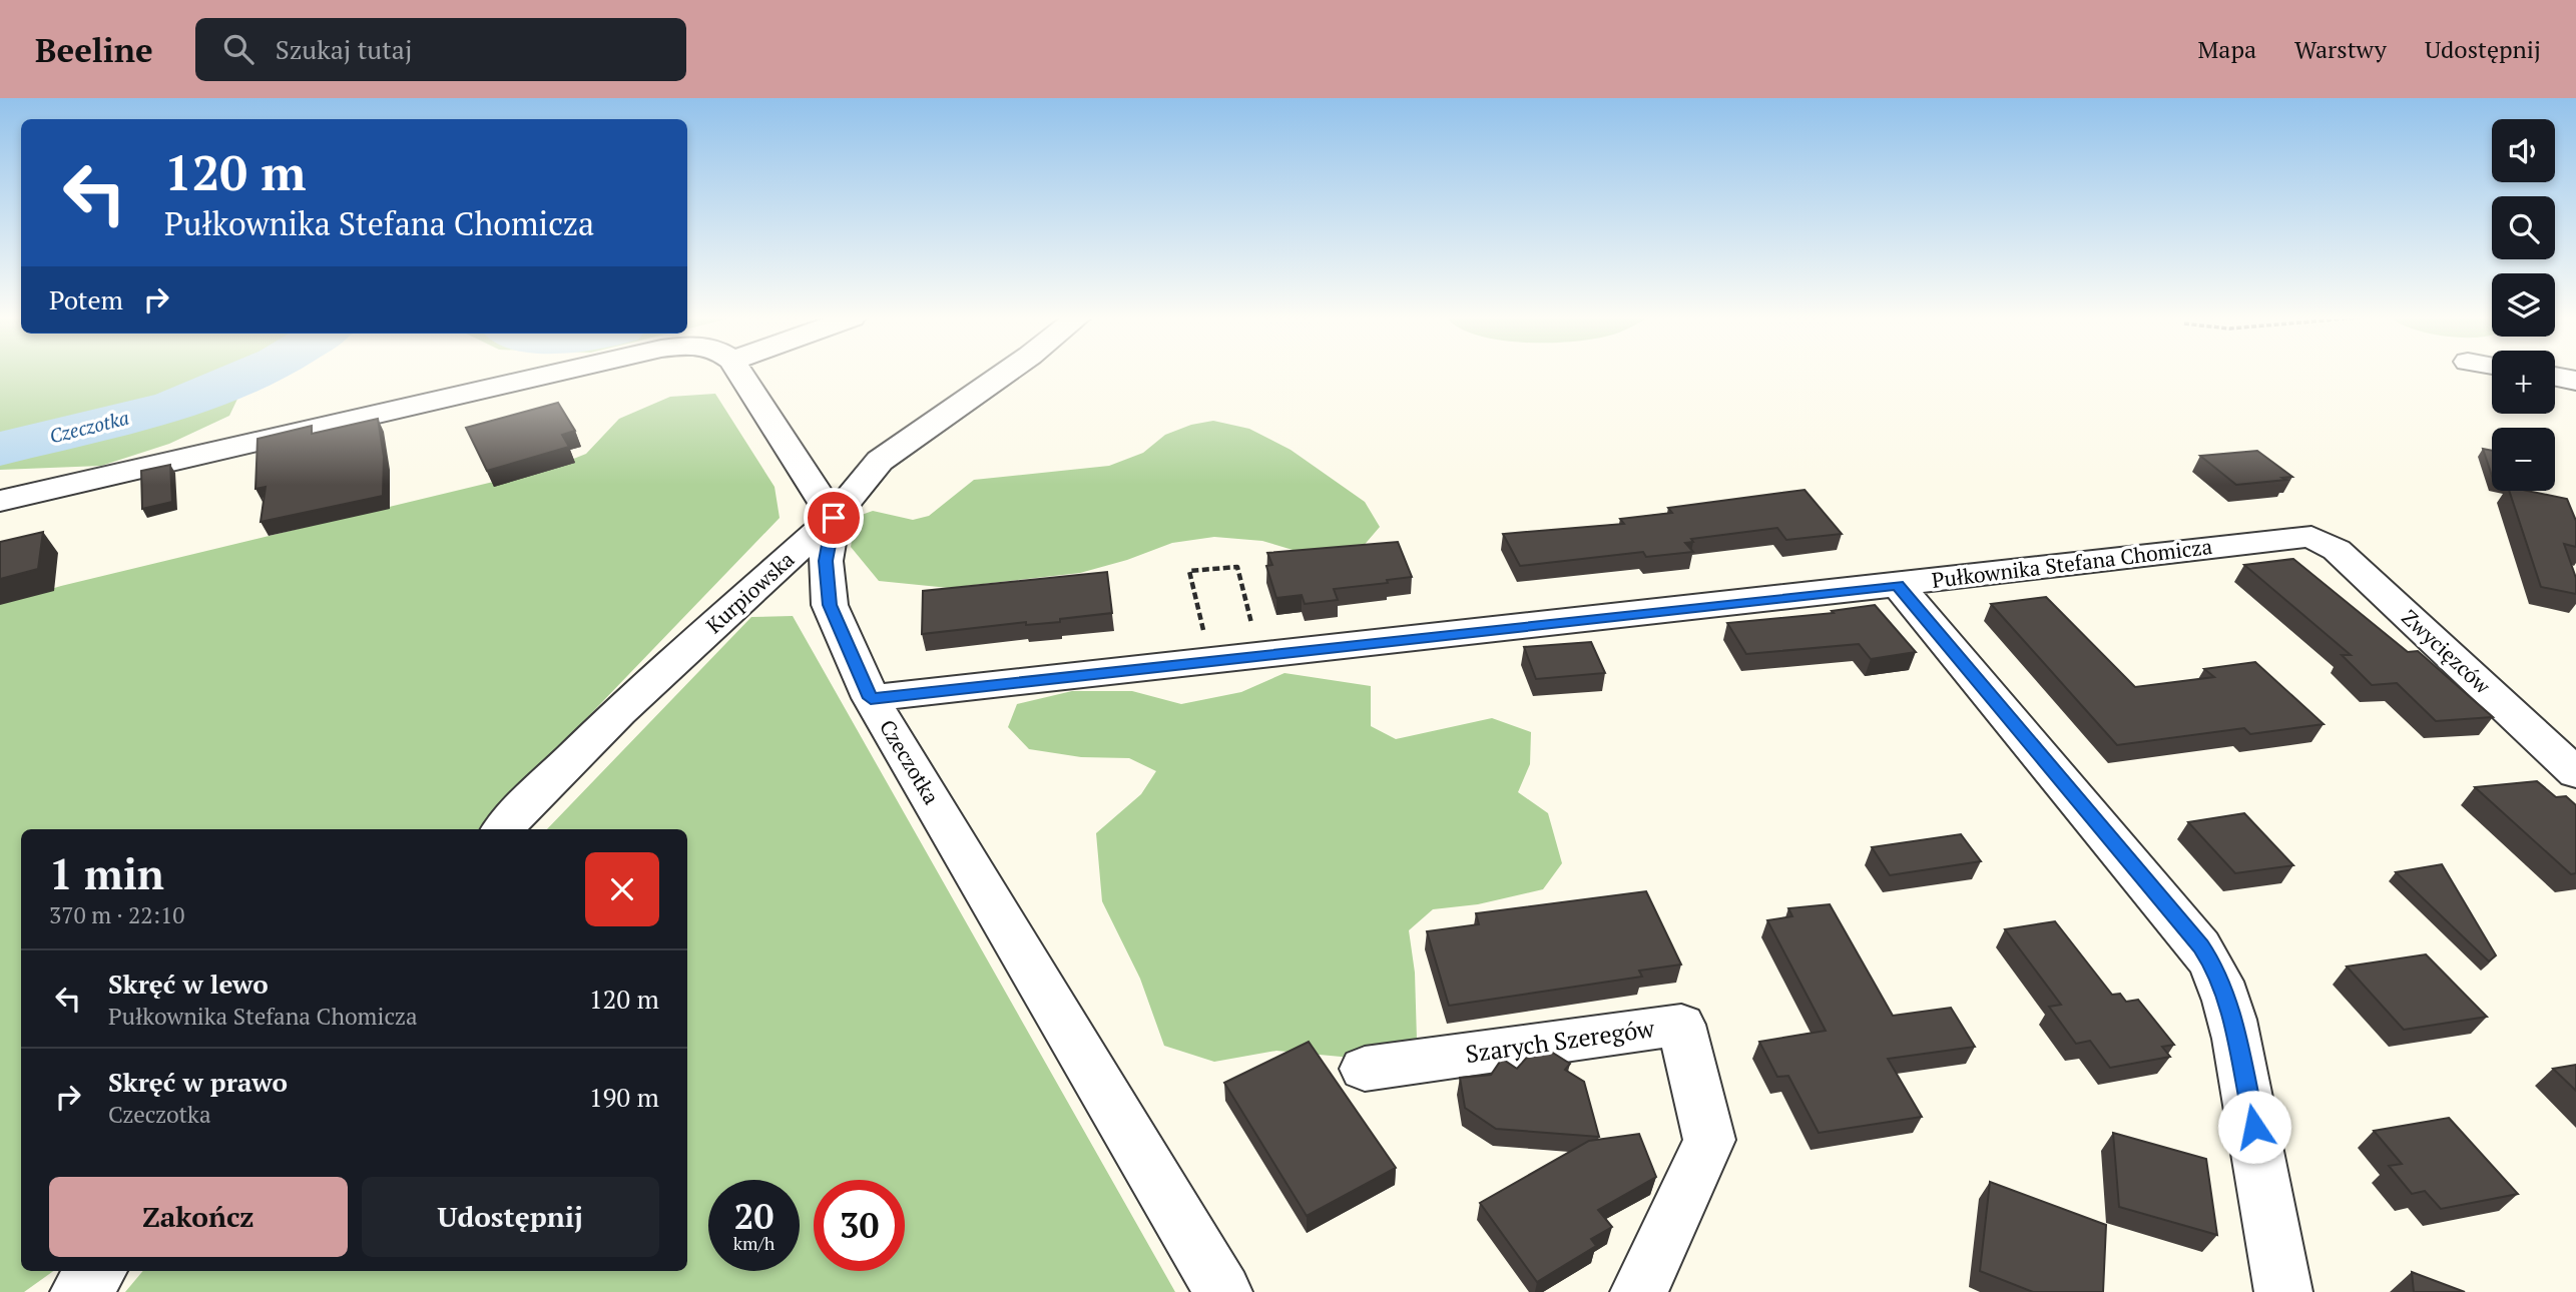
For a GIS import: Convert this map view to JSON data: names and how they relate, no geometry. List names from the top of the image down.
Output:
{
  "streets": {
    "street": [
      "Pułkownika Stefana Chomicza",
      "Kurpiowska",
      "Zwycięzców",
      "Czeczotka",
      "Szarych Szeregów"
    ]
  },
  "crossings": [
    ["Pułkownika Stefana Chomicza", "Zwycięzców"],
    ["Pułkownika Stefana Chomicza", "Czeczotka"],
    ["Kurpiowska", "Czeczotka"]
  ],
  "water": ["Czeczotka"],
  "page": {
    "header": "Beeline",
    "search": "Szukaj tutaj",
    "nav": ["Mapa", "Warstwy", "Udostępnij"],
    "map_buttons": ["+", "−"],
    "turn": ["120 m", "Pułkownika Stefana Chomicza"],
    "then": "Potem",
    "heading": ["1 min", "370 m · 22:10"],
    "list": [
      {
        "name": "Skręć w lewo",
        "note": "Pułkownika Stefana Chomicza",
        "value": "120 m"
      },
      {
        "name": "Skręć w prawo",
        "note": "Czeczotka",
        "value": "190 m"
      }
    ],
    "buttons": ["Zakończ", "Udostępnij"],
    "speed": "20 km/h",
    "limit": "30"
  }
}
